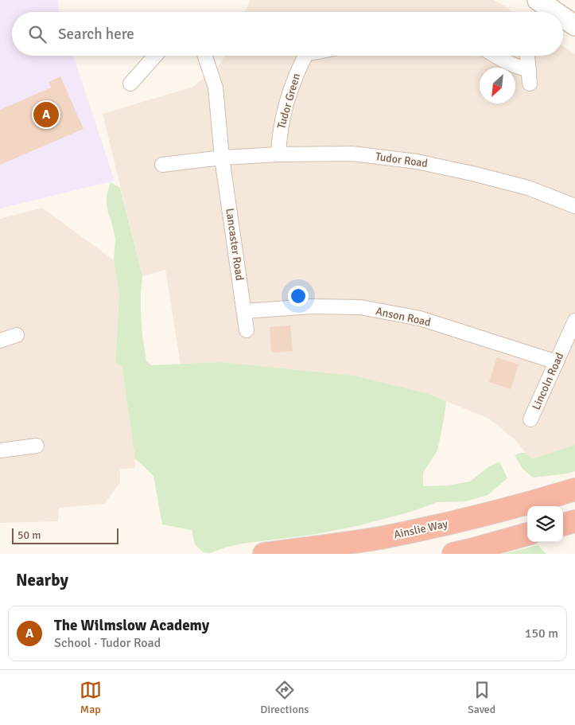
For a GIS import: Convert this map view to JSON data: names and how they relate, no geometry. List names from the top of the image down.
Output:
{
  "streets": {
    "highway": ["Ainslie Way"],
    "street": [
      "Tudor Green",
      "Tudor Road",
      "Lancaster Road",
      "Anson Road",
      "Lincoln Road"
    ]
  },
  "crossings": [
    ["Tudor Green", "Tudor Road"],
    ["Tudor Road", "Lancaster Road"],
    ["Lancaster Road", "Anson Road"],
    ["Anson Road", "Lincoln Road"]
  ],
  "scale_bar": "50 m",
  "north": "bottom left",
  "page": {
    "search": "Search here",
    "pins": "A",
    "scale": "50 m",
    "heading": "Nearby",
    "list": [
      {
        "mark": "A",
        "name": "The Wilmslow Academy",
        "note": "School · Tudor Road",
        "value": "150 m"
      }
    ],
    "nav": ["Map", "Directions", "Saved"]
  }
}
